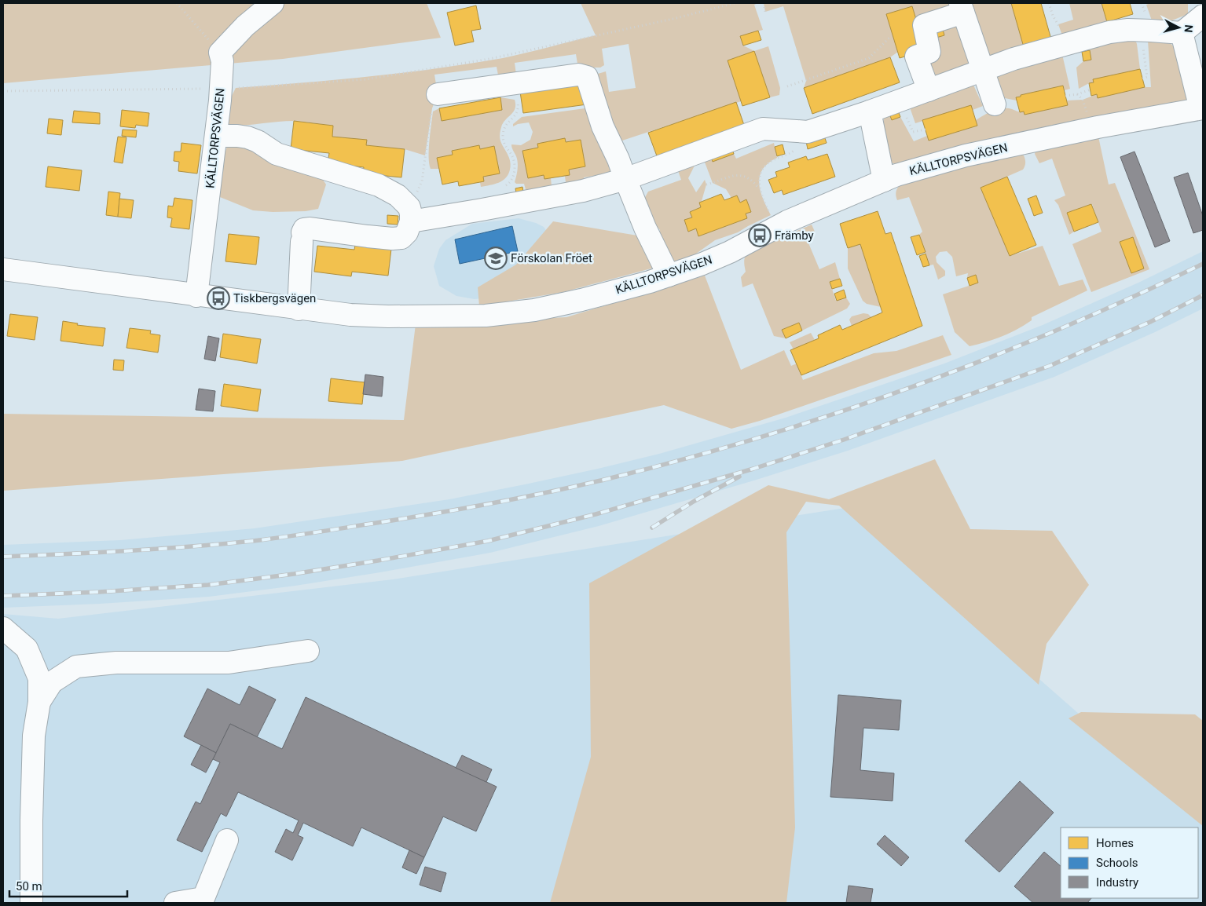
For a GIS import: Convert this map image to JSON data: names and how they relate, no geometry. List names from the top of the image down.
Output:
{
  "streets": {
    "street": ["KÄLLTORPSVÄGEN"]
  },
  "places": {
    "bus stop": ["Främby", "Tiskbergsvägen"],
    "school or university": ["Förskolan Fröet"]
  },
  "legend": ["Homes", "Schools", "Industry"],
  "scale_bar": "50 m",
  "north": "right"
}
